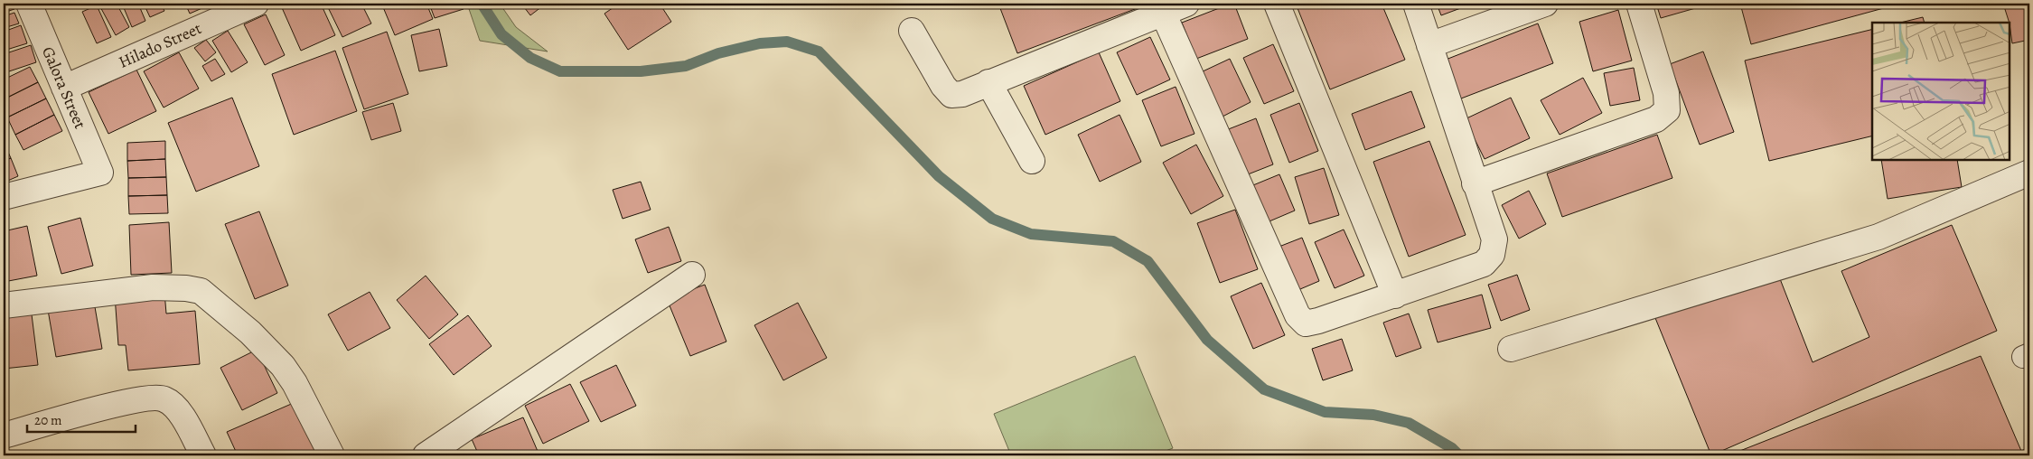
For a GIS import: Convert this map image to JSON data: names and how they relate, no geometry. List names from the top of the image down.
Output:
{
  "streets": {
    "street": ["Hilado Street", "Galora Street"]
  },
  "crossings": [
    ["Hilado Street", "Galora Street"]
  ],
  "scale_bar": "20 m"
}
